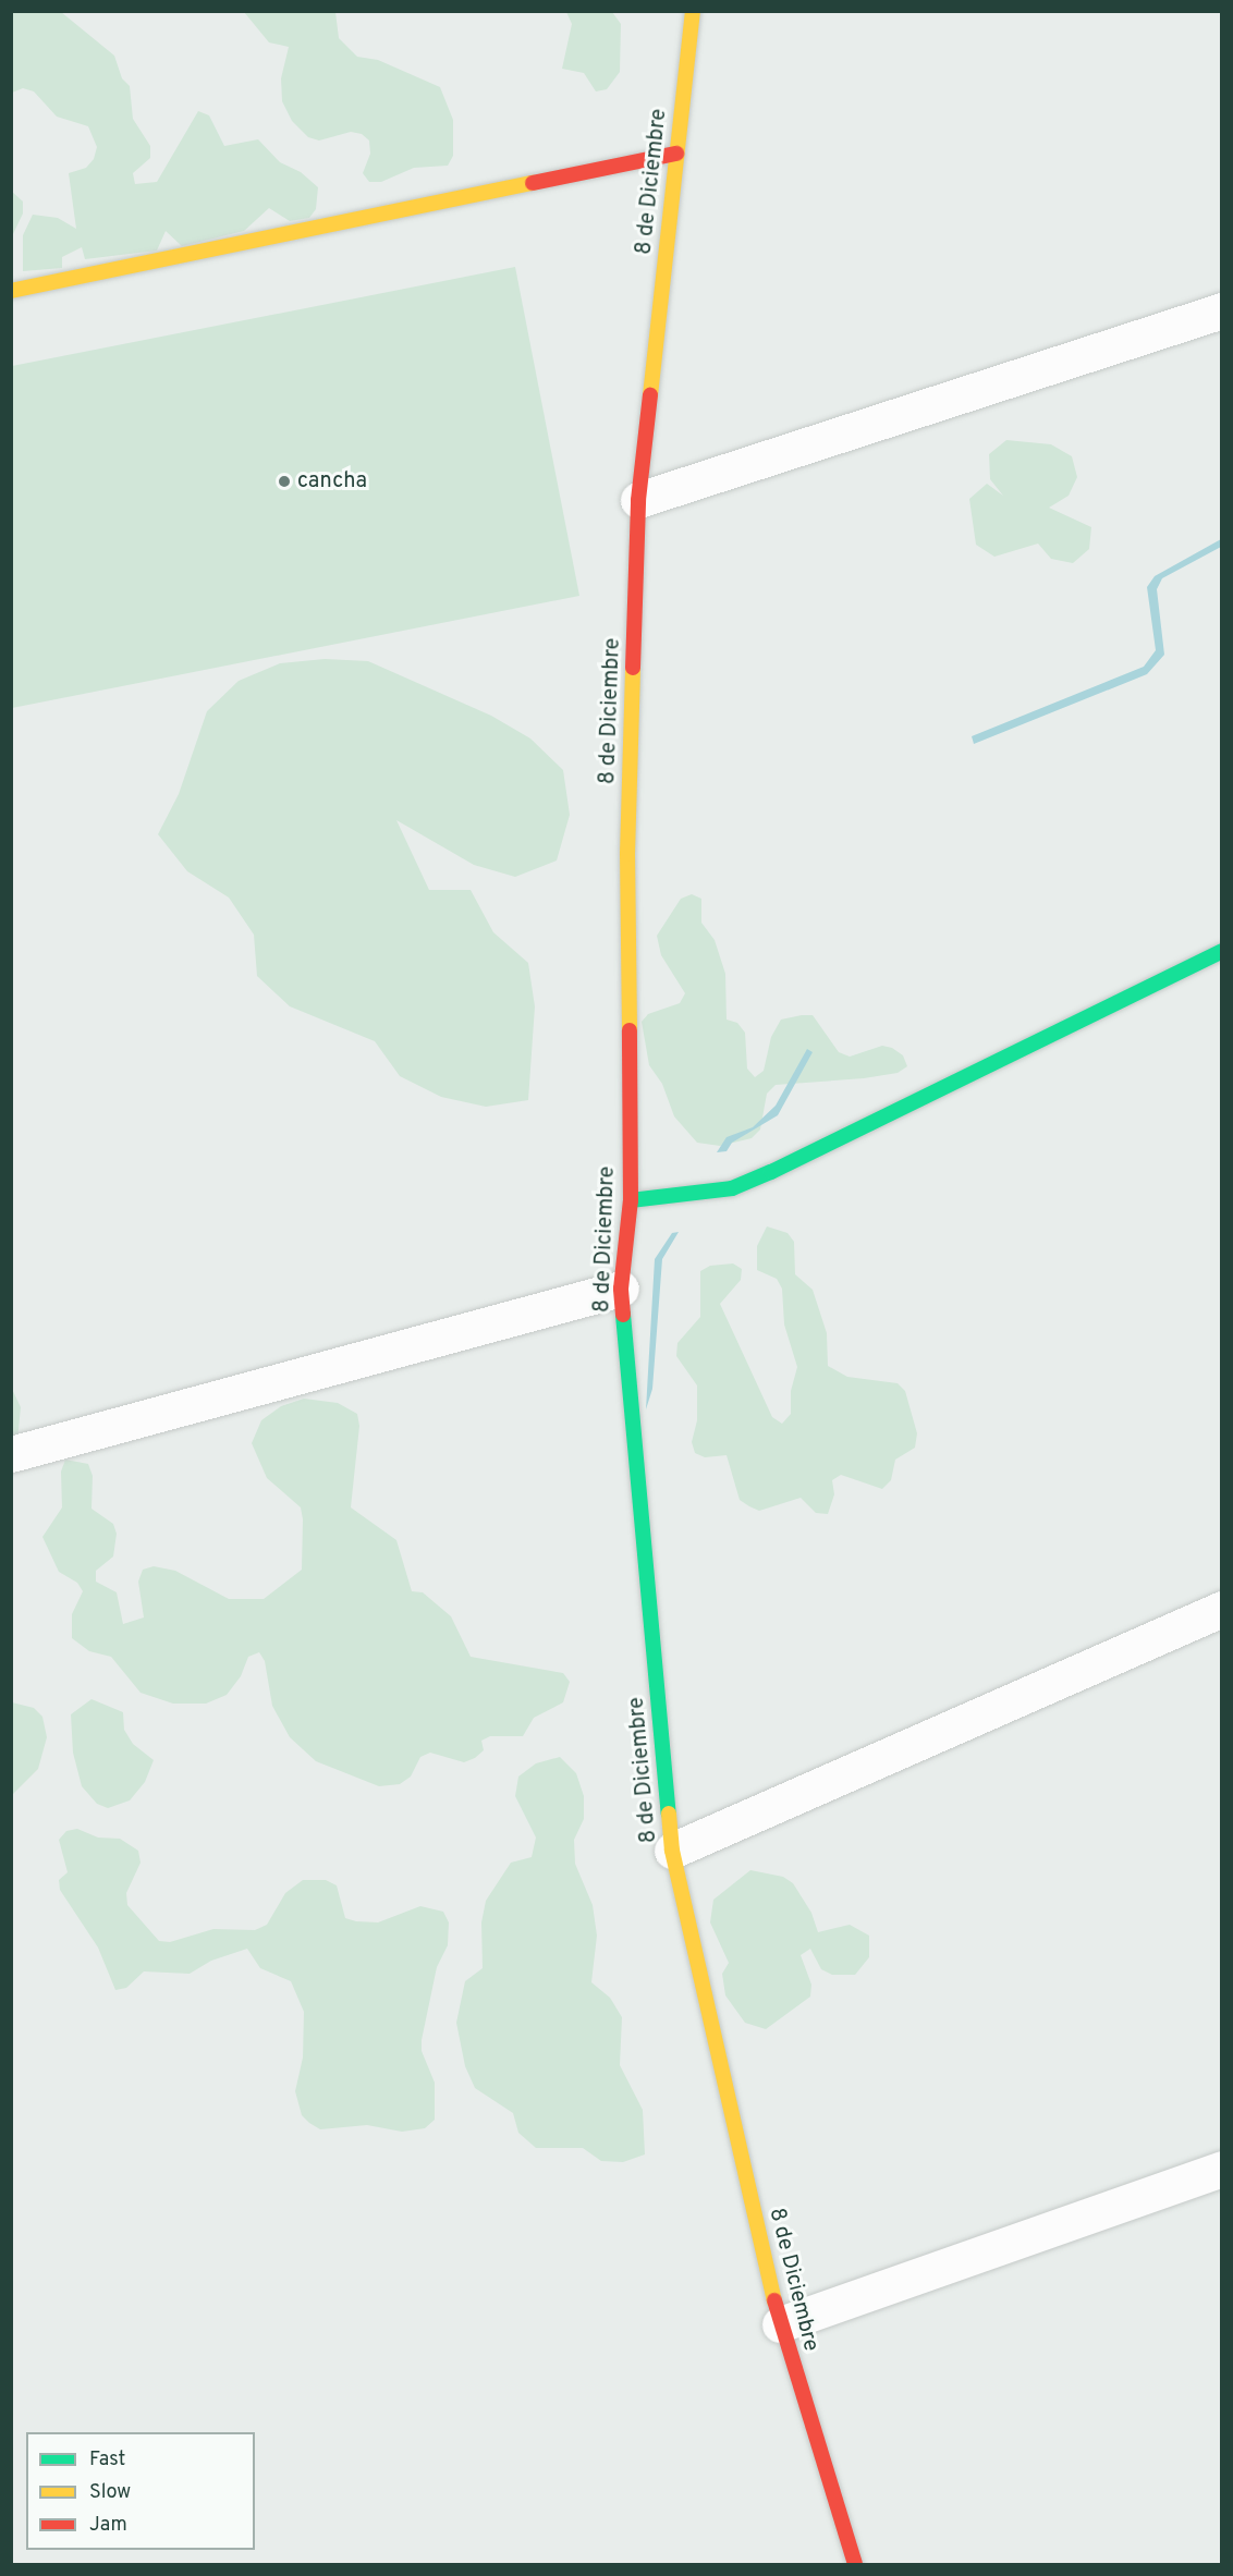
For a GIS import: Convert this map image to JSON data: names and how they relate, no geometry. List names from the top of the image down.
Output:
{
  "streets": {
    "street": ["8 de Diciembre"]
  },
  "places": ["cancha"],
  "legend": ["Fast", "Slow", "Jam"]
}
